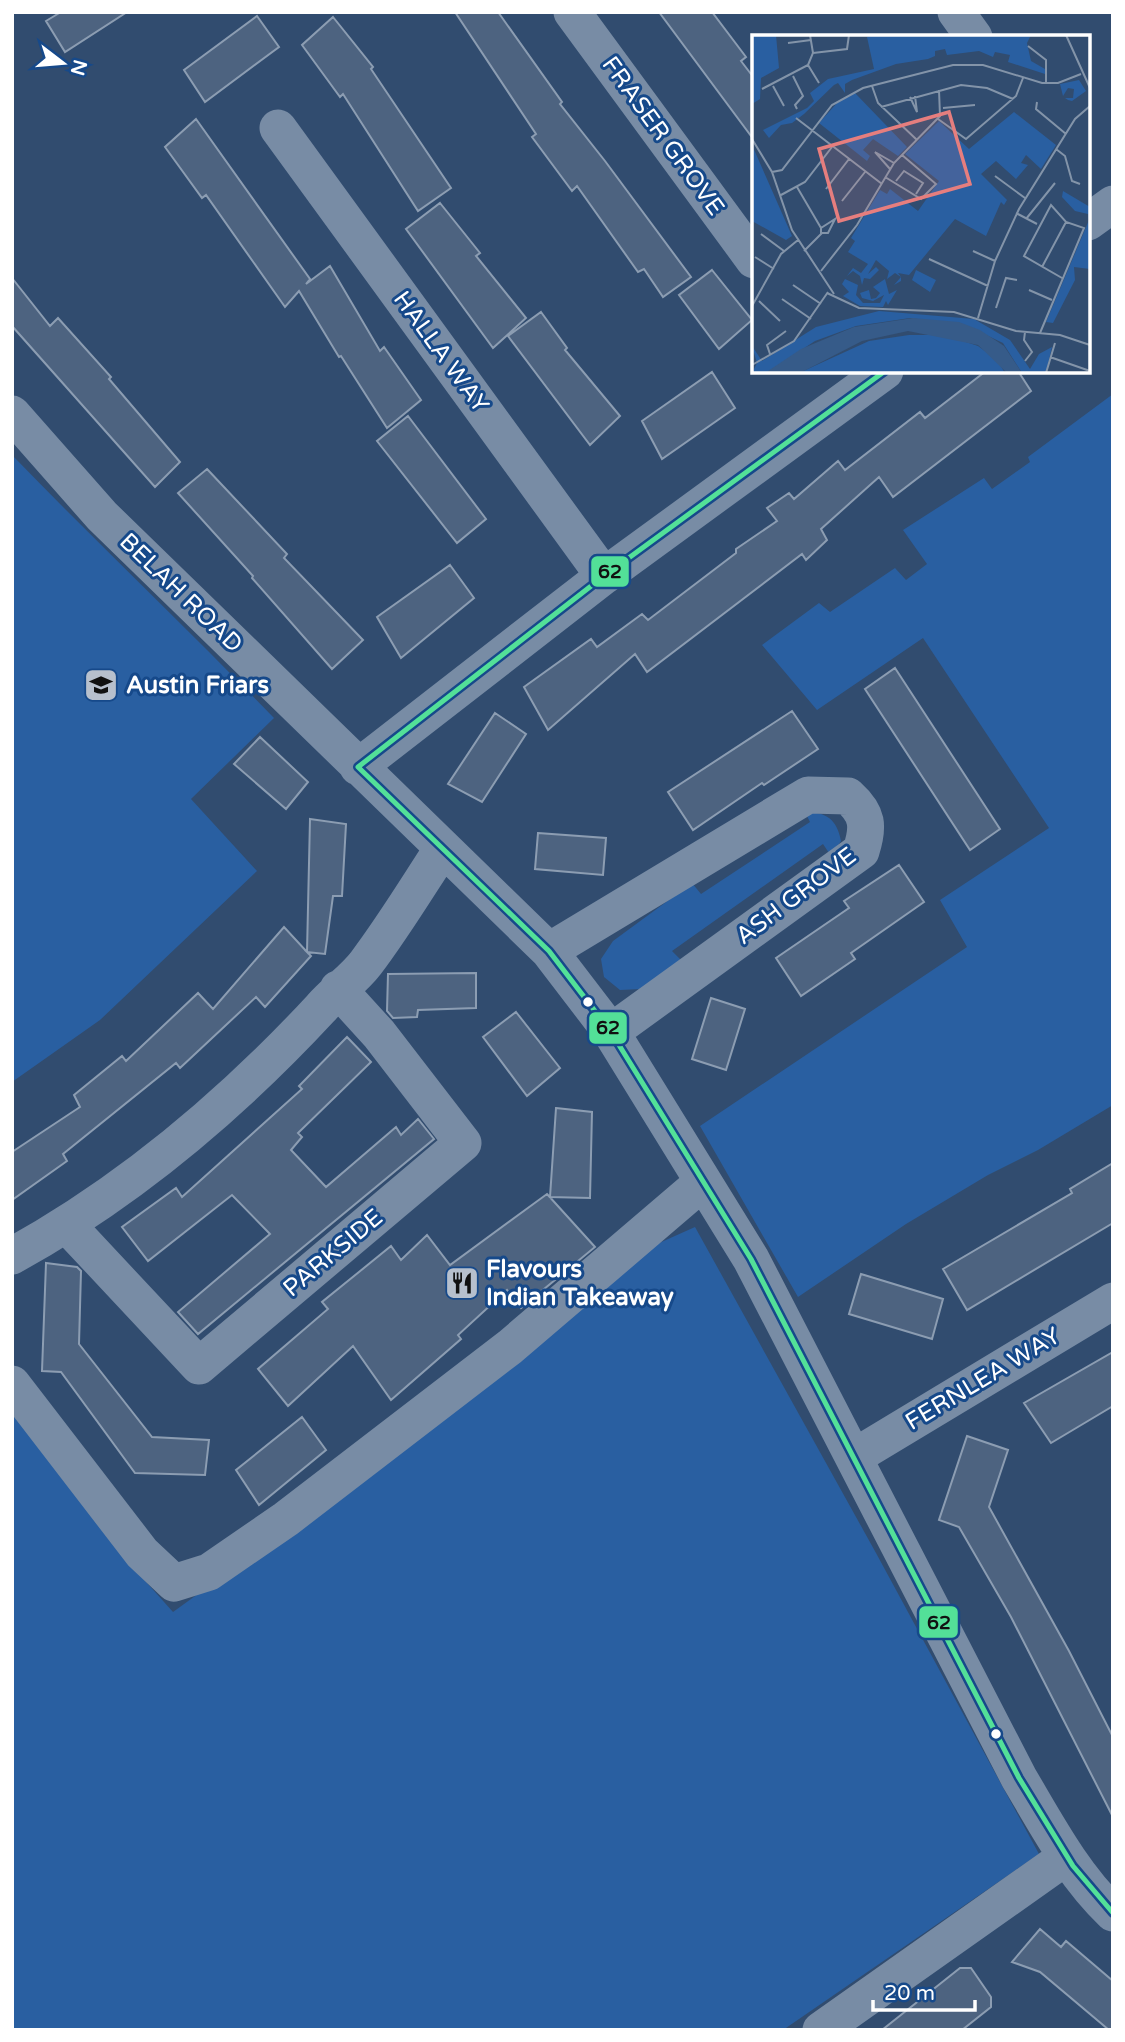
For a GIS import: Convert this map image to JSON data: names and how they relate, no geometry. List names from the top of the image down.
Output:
{
  "streets": {
    "street": [
      "FRASER GROVE",
      "HALLA WAY",
      "BELAH ROAD",
      "ASH GROVE",
      "PARKSIDE",
      "FERNLEA WAY"
    ]
  },
  "crossings": [
    ["BELAH ROAD", "ASH GROVE"],
    ["BELAH ROAD", "FERNLEA WAY"]
  ],
  "places": {
    "school or university": ["Austin Friars"],
    "restaurant": ["Flavours Indian Takeaway"]
  },
  "lines": ["transit line 62"],
  "scale_bar": "20 m",
  "north": "right"
}
